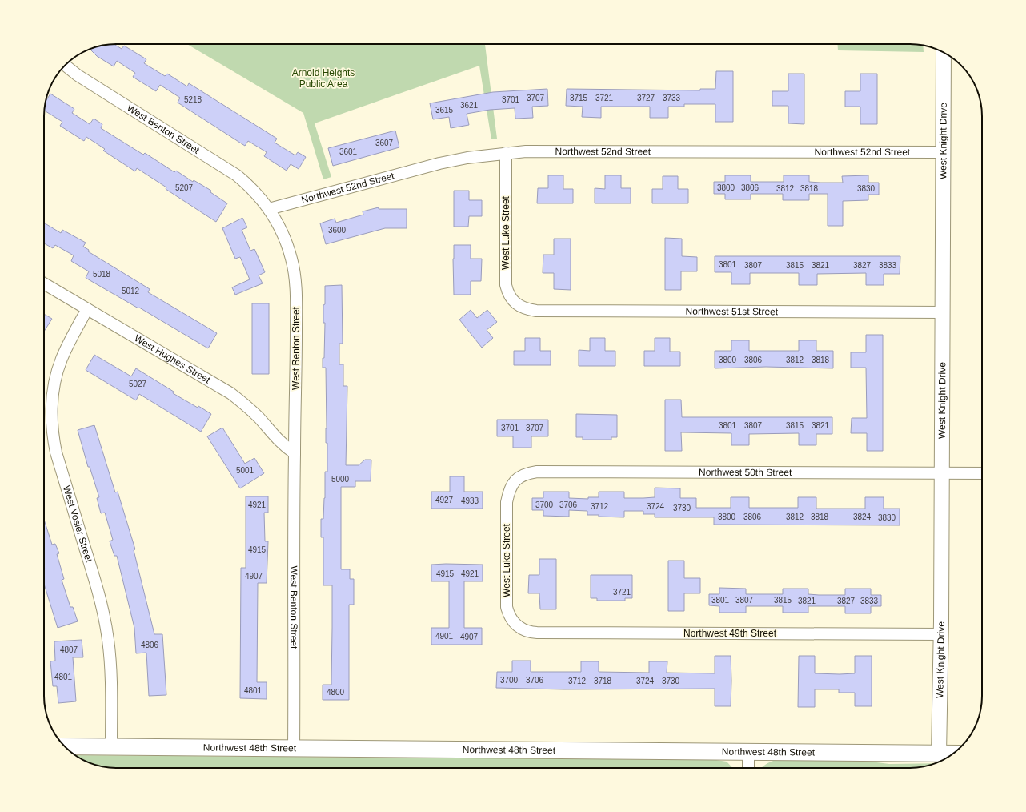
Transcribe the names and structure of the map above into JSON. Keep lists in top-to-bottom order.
{
  "streets": {
    "main road": ["Northwest 48th Street"],
    "street": [
      "West Benton Street",
      "West Knight Drive",
      "Northwest 52nd Street",
      "West Luke Street",
      "Northwest 51st Street",
      "West Hughes Street",
      "Northwest 50th Street",
      "West Vosler Street",
      "Northwest 49th Street"
    ]
  },
  "crossings": [
    ["West Benton Street", "Northwest 52nd Street"],
    ["West Benton Street", "West Hughes Street"],
    ["West Benton Street", "Northwest 48th Street"],
    ["West Knight Drive", "Northwest 52nd Street"],
    ["West Knight Drive", "Northwest 51st Street"],
    ["West Knight Drive", "Northwest 50th Street"],
    ["West Knight Drive", "Northwest 49th Street"],
    ["West Knight Drive", "Northwest 48th Street"],
    ["Northwest 52nd Street", "West Luke Street"],
    ["West Luke Street", "Northwest 51st Street"],
    ["West Luke Street", "Northwest 50th Street"],
    ["West Luke Street", "Northwest 49th Street"],
    ["West Hughes Street", "West Vosler Street"],
    ["West Vosler Street", "Northwest 48th Street"]
  ],
  "parks": ["Arnold Heights Public Area"],
  "house_numbers": [
    "3707",
    "3715",
    "3721",
    "3727",
    "3733",
    "5218",
    "3701",
    "3621",
    "3615",
    "3607",
    "3601",
    "5207",
    "3800",
    "3806",
    "3812",
    "3818",
    "3830",
    "3600",
    "3801",
    "3807",
    "3815",
    "3821",
    "3827",
    "3833",
    "5018",
    "5012",
    "3800",
    "3806",
    "3812",
    "3818",
    "5027",
    "3801",
    "3807",
    "3815",
    "3821",
    "3701",
    "3707",
    "5001",
    "5000",
    "4927",
    "4933",
    "4921",
    "3700",
    "3706",
    "3712",
    "3724",
    "3730",
    "3800",
    "3806",
    "3812",
    "3818",
    "3824",
    "3830",
    "4915",
    "4915",
    "4921",
    "4907",
    "3721",
    "3801",
    "3807",
    "3815",
    "3821",
    "3827",
    "3833",
    "4901",
    "4907",
    "4806",
    "4807",
    "4801",
    "3700",
    "3706",
    "3712",
    "3718",
    "3724",
    "3730",
    "4801",
    "4800"
  ]
}
